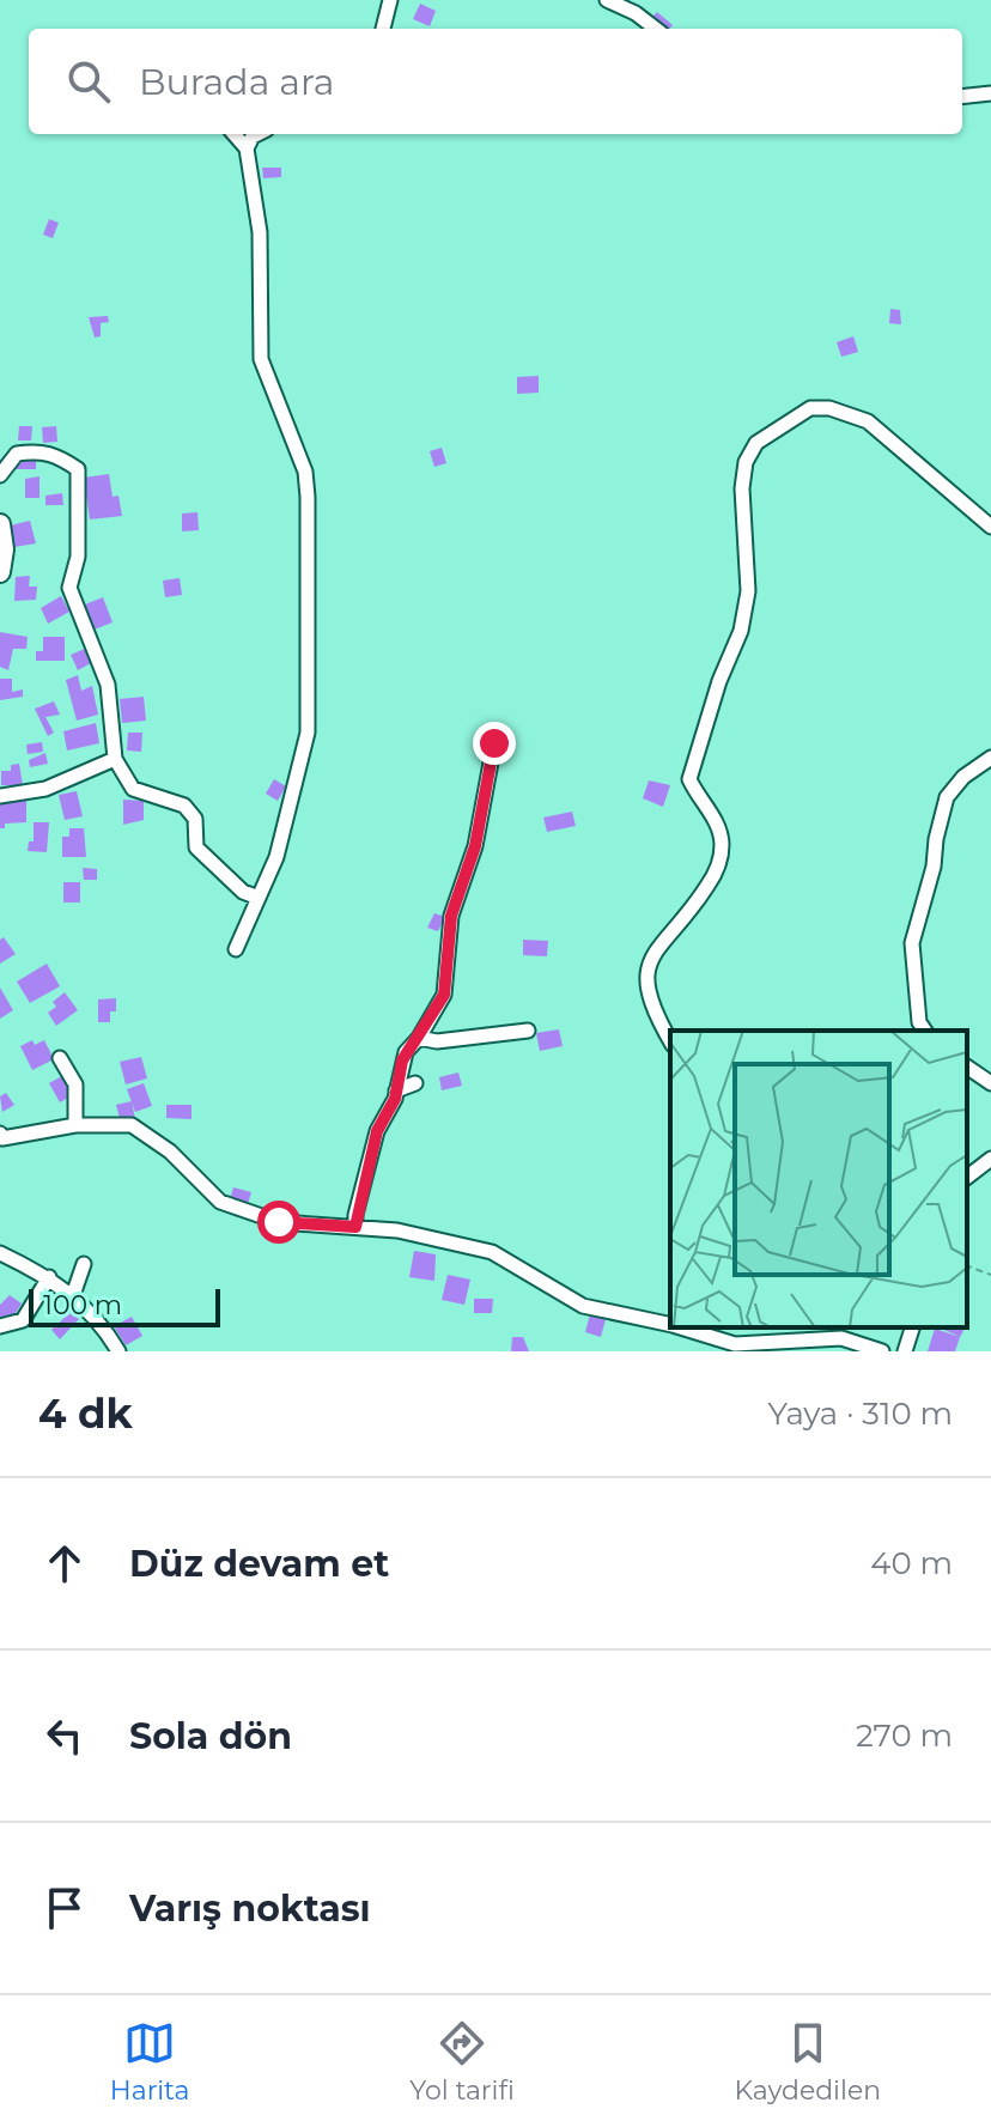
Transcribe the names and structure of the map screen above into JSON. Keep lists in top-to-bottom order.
{
  "scale_bar": "100 m",
  "page": {
    "search": "Burada ara",
    "scale": "100 m",
    "heading": ["4 dk", "Yaya · 310 m"],
    "list": [
      ["Düz devam et", "40 m"],
      ["Sola dön", "270 m"],
      "Varış noktası"
    ],
    "nav": ["Harita", "Yol tarifi", "Kaydedilen"]
  }
}
